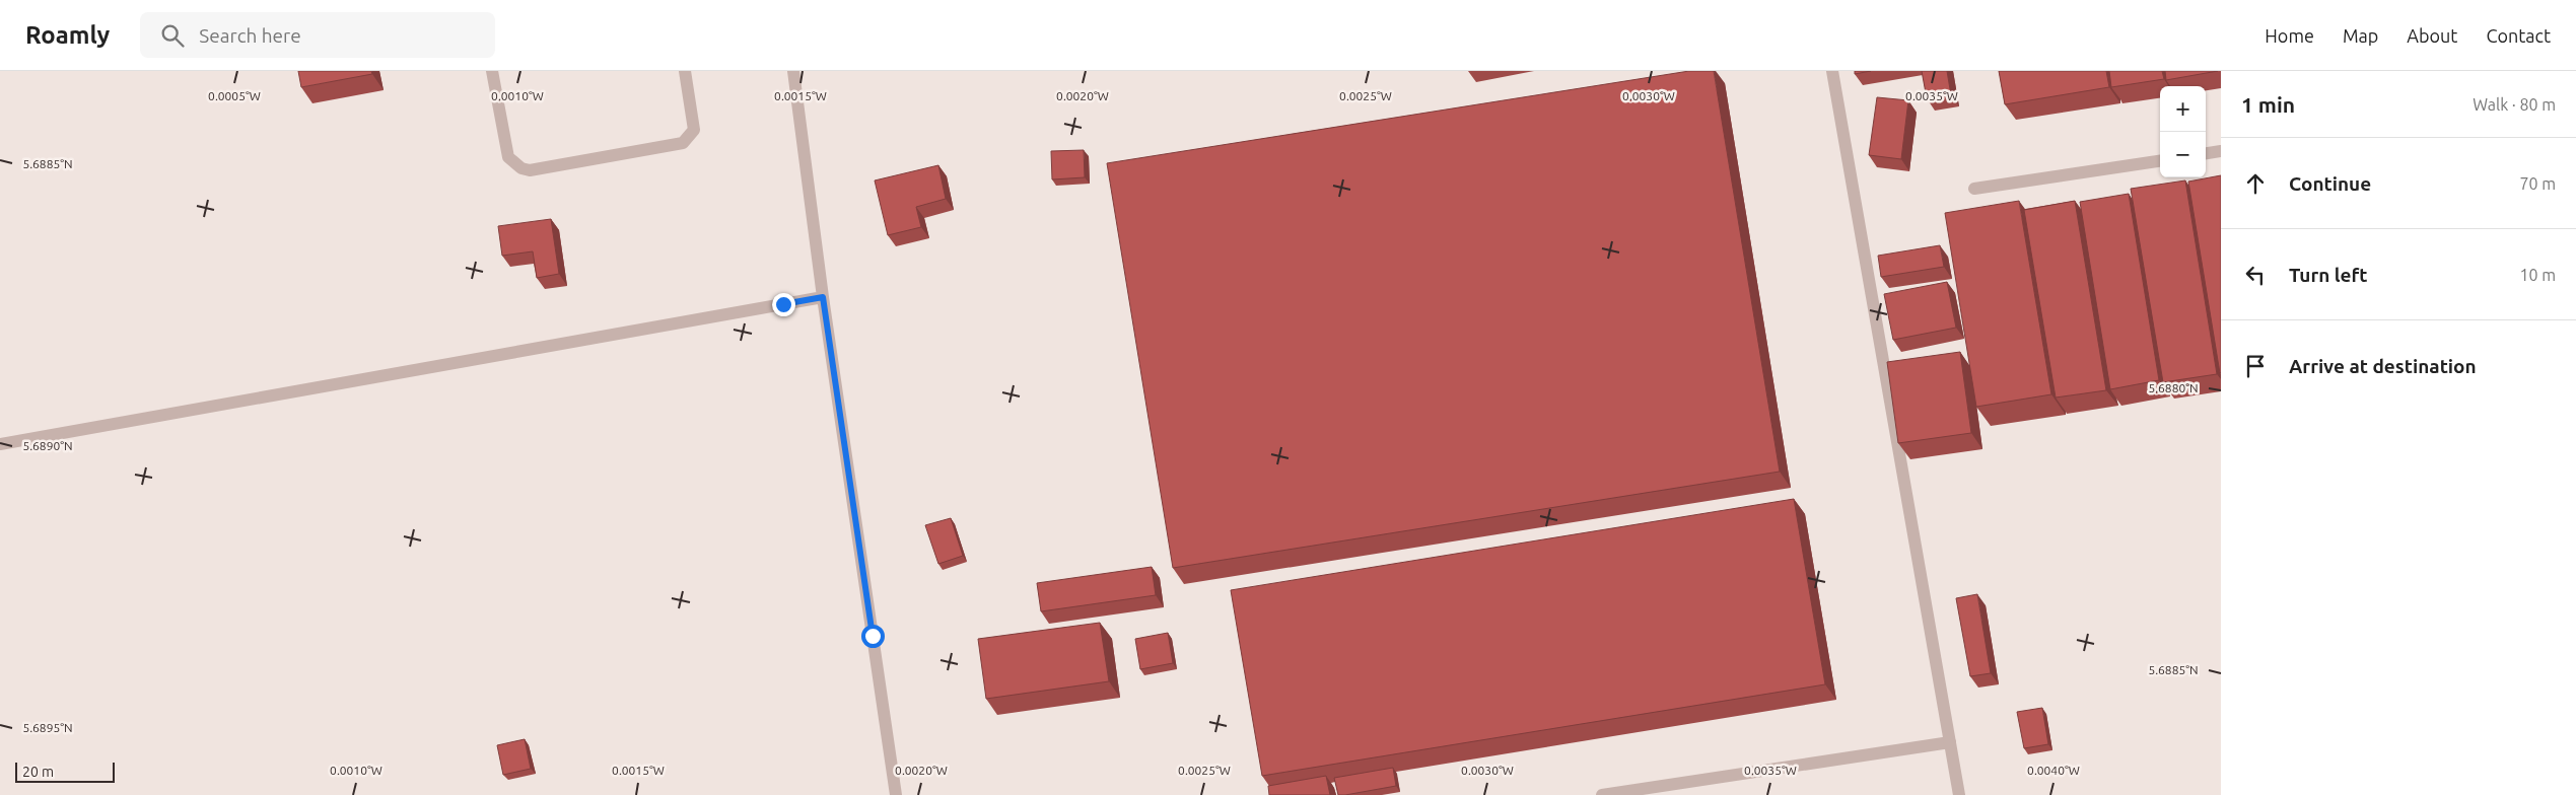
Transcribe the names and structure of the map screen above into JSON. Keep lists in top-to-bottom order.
{
  "scale_bar": "20 m",
  "page": {
    "header": "Roamly",
    "search": "Search here",
    "nav": [
      "Home",
      "Map",
      "About",
      "Contact"
    ],
    "heading": ["1 min", "Walk · 80 m"],
    "map_buttons": ["+", "−"],
    "list": [
      ["Continue", "70 m"],
      ["Turn left", "10 m"],
      "Arrive at destination"
    ],
    "scale": "20 m"
  },
  "coordinates": [
    "0.0005°W",
    "0.0010°W",
    "0.0015°W",
    "0.0020°W",
    "0.0025°W",
    "0.0030°W",
    "0.0035°W",
    "5.6885°N",
    "5.6880°N",
    "5.6890°N",
    "5.6895°N",
    "0.0040°W"
  ]
}
